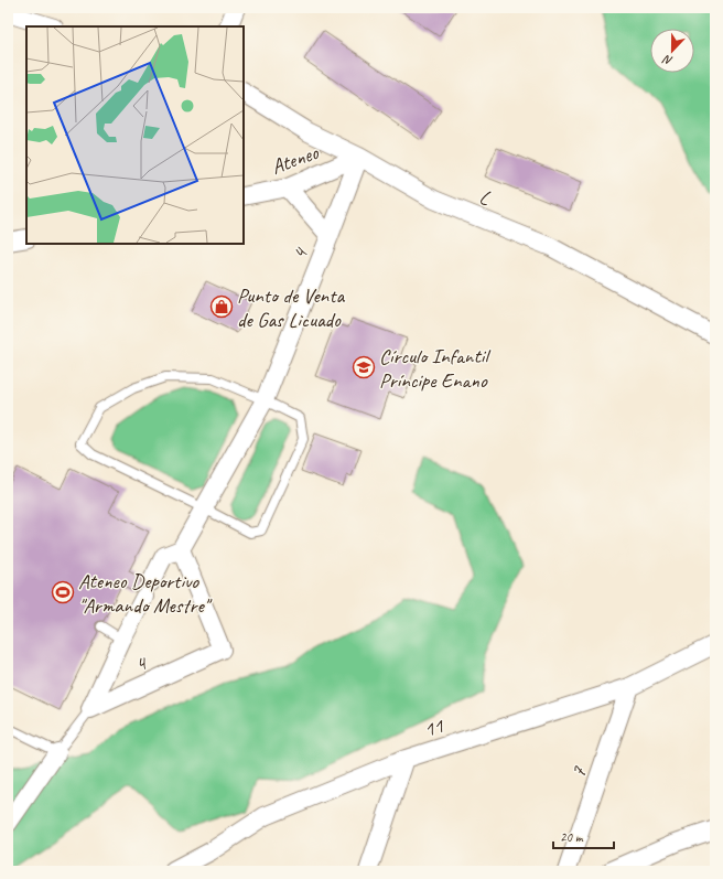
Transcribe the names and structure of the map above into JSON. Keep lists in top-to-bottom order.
{
  "streets": {
    "street": [
      "Ateneo",
      "L",
      "4",
      "11",
      "7"
    ]
  },
  "crossings": [
    ["Ateneo", "L"],
    ["Ateneo", "4"],
    ["L", "4"],
    ["11", "7"]
  ],
  "places": {
    "shop": ["Punto de Venta de Gas Licuado"],
    "school or university": ["Círculo Infantil Príncipe Enano"],
    "sports": ["Ateneo Deportivo \"Armando Mestre\""]
  },
  "scale_bar": "20 m",
  "north": "bottom"
}
